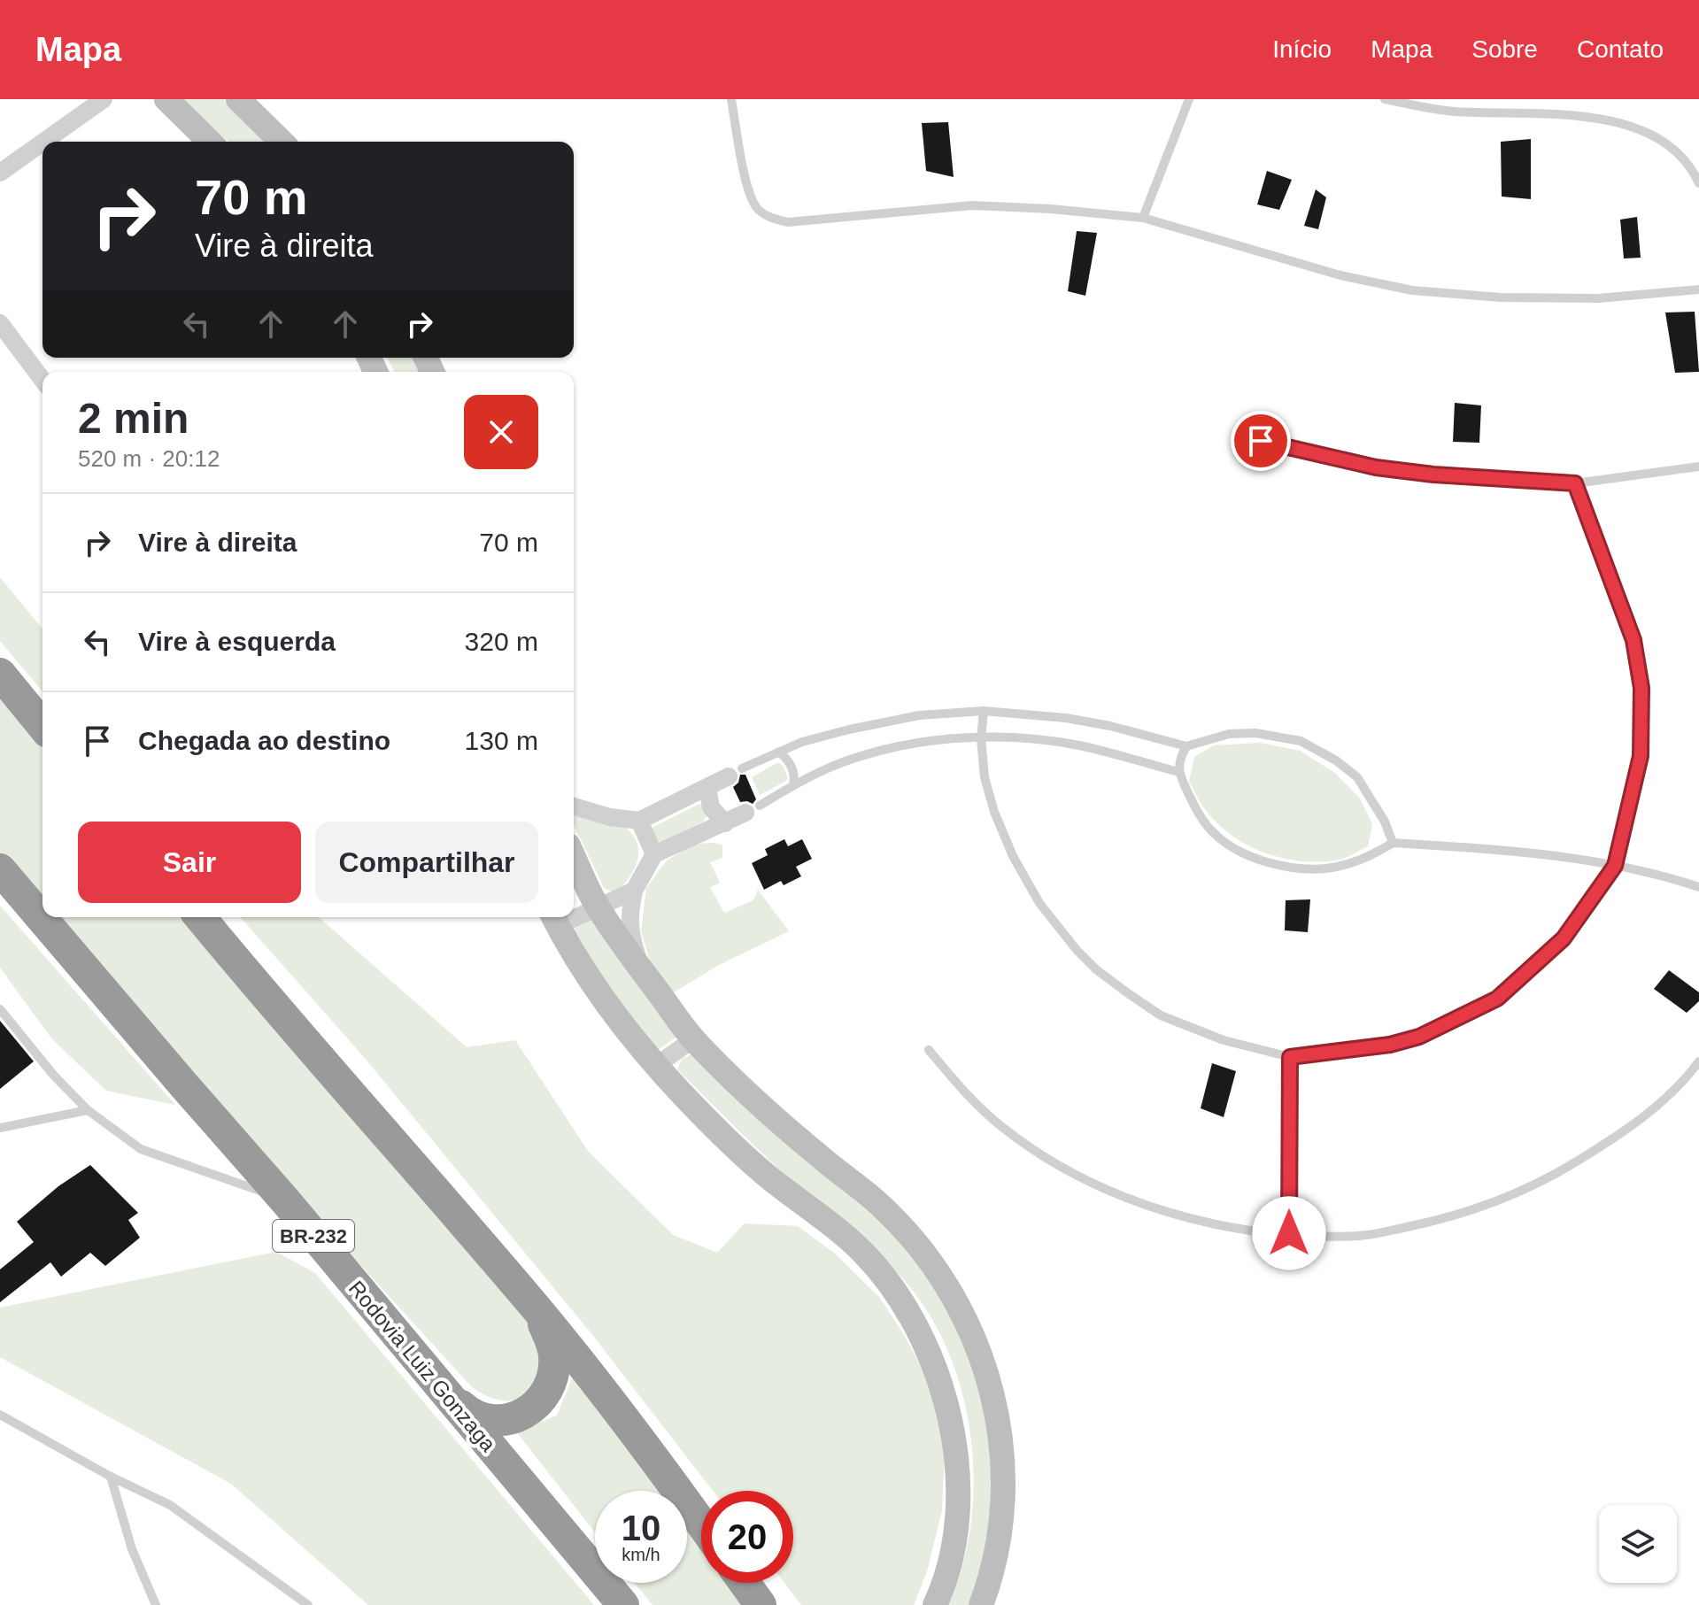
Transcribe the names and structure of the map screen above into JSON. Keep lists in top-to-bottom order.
{
  "streets": {
    "highway": ["BR-232", "Rodovia Luiz Gonzaga"]
  },
  "page": {
    "header": "Mapa",
    "nav": [
      "Início",
      "Mapa",
      "Sobre",
      "Contato"
    ],
    "turn": ["70 m", "Vire à direita"],
    "heading": ["2 min", "520 m · 20:12"],
    "list": [
      {
        "name": "Vire à direita",
        "value": "70 m"
      },
      {
        "name": "Vire à esquerda",
        "value": "320 m"
      },
      {
        "name": "Chegada ao destino",
        "value": "130 m"
      }
    ],
    "buttons": ["Sair", "Compartilhar"],
    "speed": "10 km/h",
    "limit": "20"
  }
}
